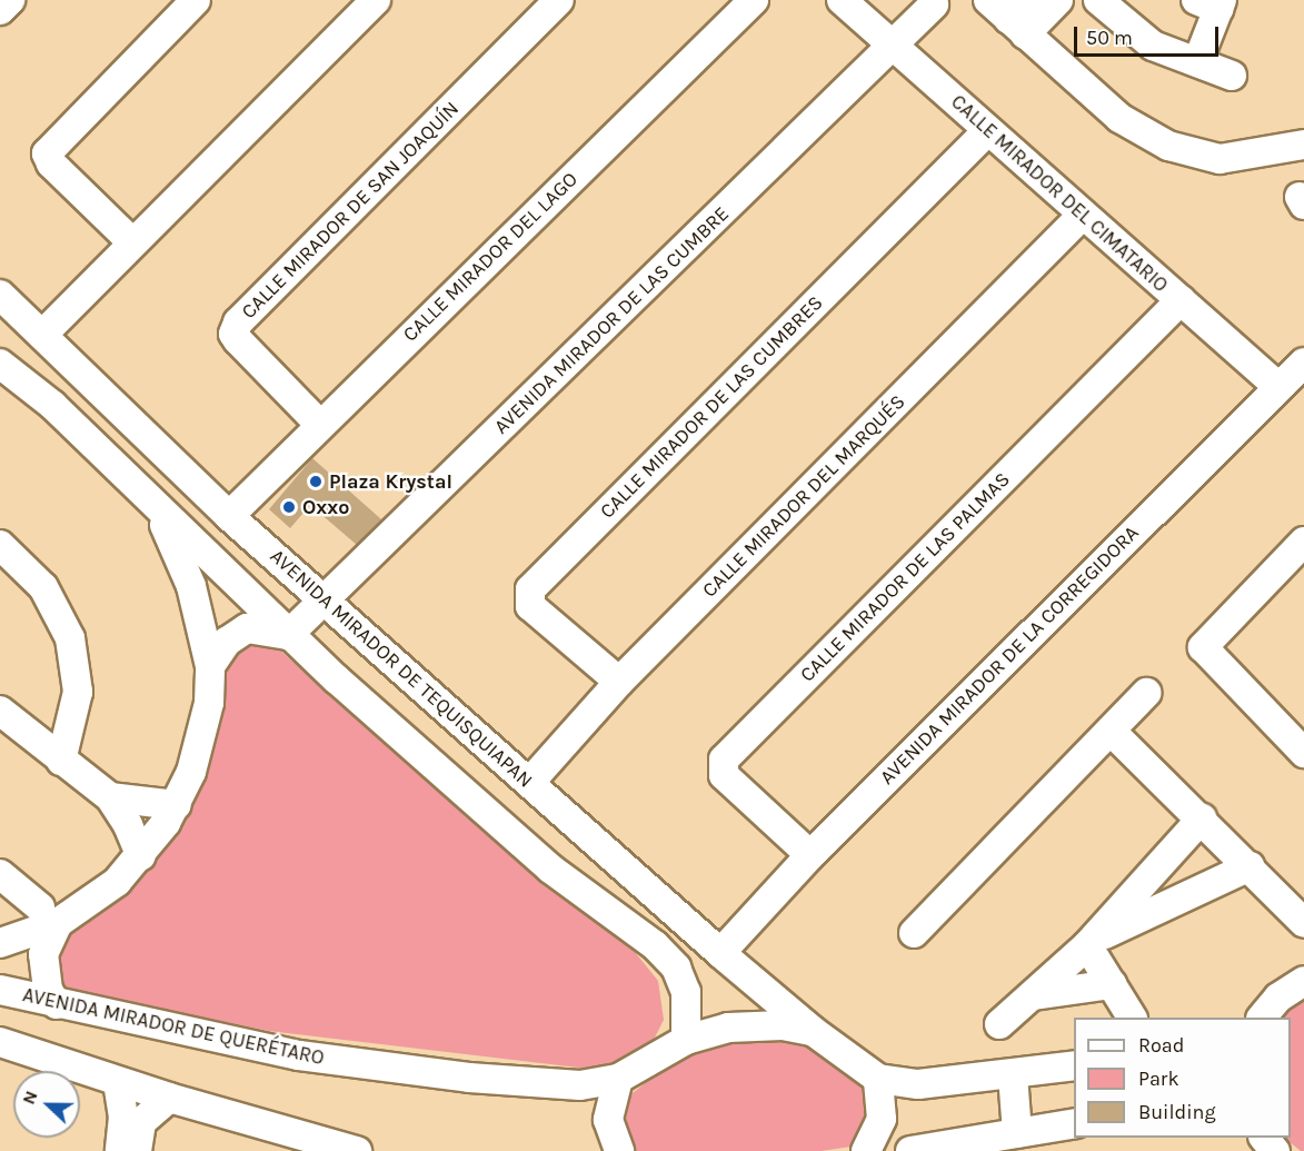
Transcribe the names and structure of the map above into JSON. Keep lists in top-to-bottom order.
{
  "streets": {
    "street": [
      "CALLE MIRADOR DEL CIMATARIO",
      "CALLE MIRADOR DE SAN JOAQUÍN",
      "CALLE MIRADOR DEL LAGO",
      "AVENIDA MIRADOR DE LAS CUMBRE",
      "CALLE MIRADOR DE LAS CUMBRES",
      "CALLE MIRADOR DEL MARQUÉS",
      "CALLE MIRADOR DE LAS PALMAS",
      "AVENIDA MIRADOR DE LA CORREGIDORA",
      "AVENIDA MIRADOR DE TEQUISQUIAPAN",
      "AVENIDA MIRADOR DE QUERÉTARO"
    ]
  },
  "crossings": [
    ["CALLE MIRADOR DEL CIMATARIO", "AVENIDA MIRADOR DE LAS CUMBRE"],
    ["CALLE MIRADOR DEL CIMATARIO", "CALLE MIRADOR DE LAS CUMBRES"],
    ["CALLE MIRADOR DEL CIMATARIO", "CALLE MIRADOR DEL MARQUÉS"],
    ["CALLE MIRADOR DEL CIMATARIO", "CALLE MIRADOR DE LAS PALMAS"],
    ["CALLE MIRADOR DEL CIMATARIO", "AVENIDA MIRADOR DE LA CORREGIDORA"],
    ["CALLE MIRADOR DE SAN JOAQUÍN", "CALLE MIRADOR DEL LAGO"],
    ["CALLE MIRADOR DEL LAGO", "AVENIDA MIRADOR DE TEQUISQUIAPAN"],
    ["AVENIDA MIRADOR DE LAS CUMBRE", "AVENIDA MIRADOR DE TEQUISQUIAPAN"],
    ["CALLE MIRADOR DE LAS CUMBRES", "CALLE MIRADOR DEL MARQUÉS"],
    ["CALLE MIRADOR DEL MARQUÉS", "AVENIDA MIRADOR DE TEQUISQUIAPAN"],
    ["CALLE MIRADOR DE LAS PALMAS", "AVENIDA MIRADOR DE LA CORREGIDORA"],
    ["AVENIDA MIRADOR DE LA CORREGIDORA", "AVENIDA MIRADOR DE TEQUISQUIAPAN"],
    ["AVENIDA MIRADOR DE TEQUISQUIAPAN", "AVENIDA MIRADOR DE QUERÉTARO"]
  ],
  "places": ["Plaza Krystal", "Oxxo"],
  "legend": ["Road", "Park", "Building"],
  "scale_bar": "50 m",
  "north": "left"
}
